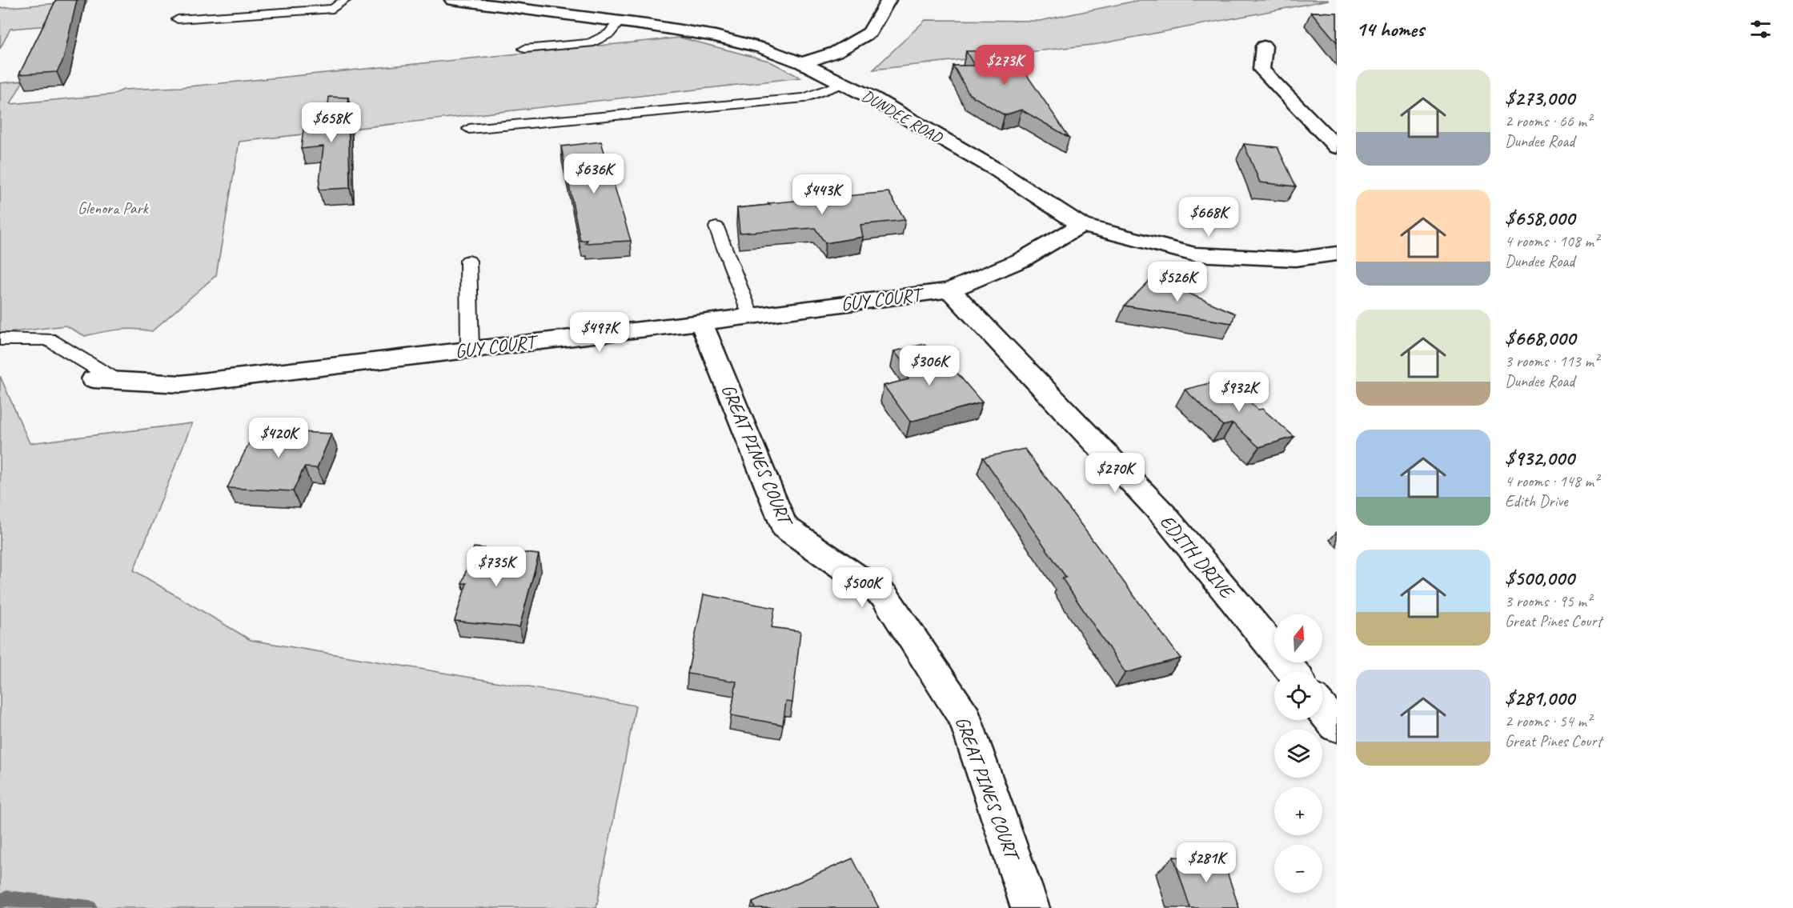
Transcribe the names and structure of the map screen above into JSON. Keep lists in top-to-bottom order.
{
  "streets": {
    "street": [
      "DUNDEE ROAD",
      "GUY COURT",
      "GREAT PINES COURT",
      "EDITH DRIVE"
    ]
  },
  "crossings": [
    ["DUNDEE ROAD", "GUY COURT"],
    ["GUY COURT", "GREAT PINES COURT"],
    ["GUY COURT", "EDITH DRIVE"]
  ],
  "parks": ["Glenora Park"],
  "north": "top",
  "page": {
    "heading": "14 homes",
    "price": [
      "$273K",
      "$658K",
      "$636K",
      "$443K",
      "$668K",
      "$526K",
      "$497K",
      "$306K",
      "$932K",
      "$420K",
      "$270K",
      "$735K",
      "$500K",
      "$281K"
    ],
    "list": [
      {
        "name": "$273,000",
        "note": "2 rooms · 66 m² · Dundee Road"
      },
      {
        "name": "$658,000",
        "note": "4 rooms · 108 m² · Dundee Road"
      },
      {
        "name": "$668,000",
        "note": "3 rooms · 113 m² · Dundee Road"
      },
      {
        "name": "$932,000",
        "note": "4 rooms · 148 m² · Edith Drive"
      },
      {
        "name": "$500,000",
        "note": "3 rooms · 95 m² · Great Pines Court"
      },
      {
        "name": "$281,000",
        "note": "2 rooms · 54 m² · Great Pines Court"
      }
    ],
    "map_buttons": ["+", "−"]
  }
}
